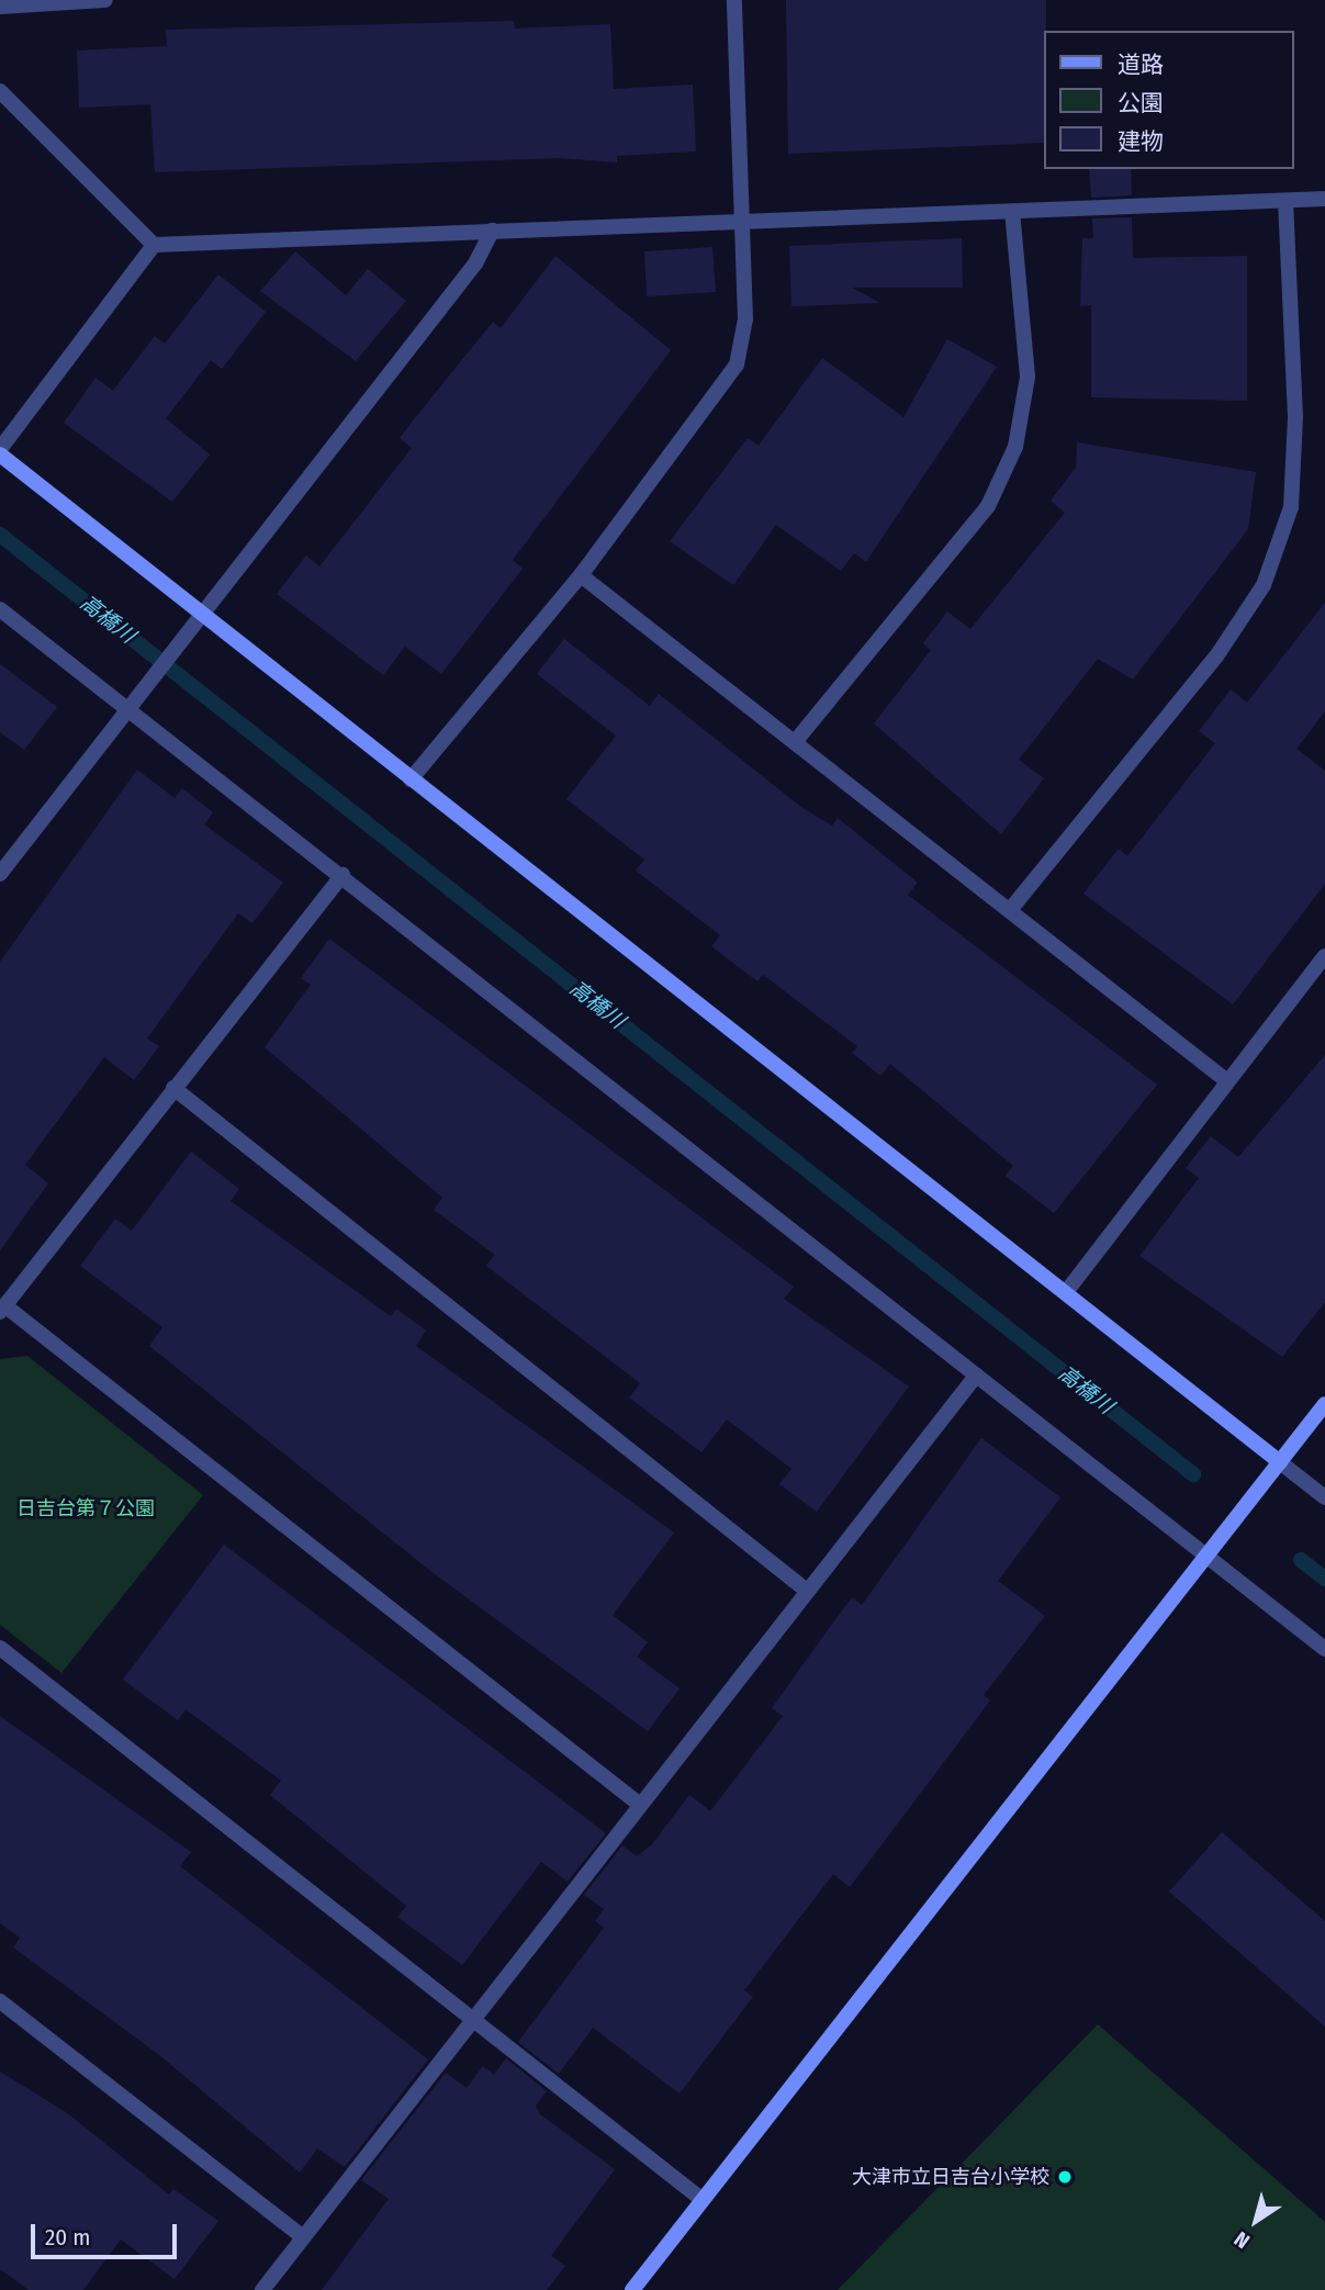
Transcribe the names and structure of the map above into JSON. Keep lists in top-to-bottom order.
{
  "water": ["高橋川"],
  "parks": ["日吉台第７公園"],
  "places": ["大津市立日吉台小学校"],
  "legend": ["道路", "公園", "建物"],
  "scale_bar": "20 m",
  "north": "bottom left"
}
